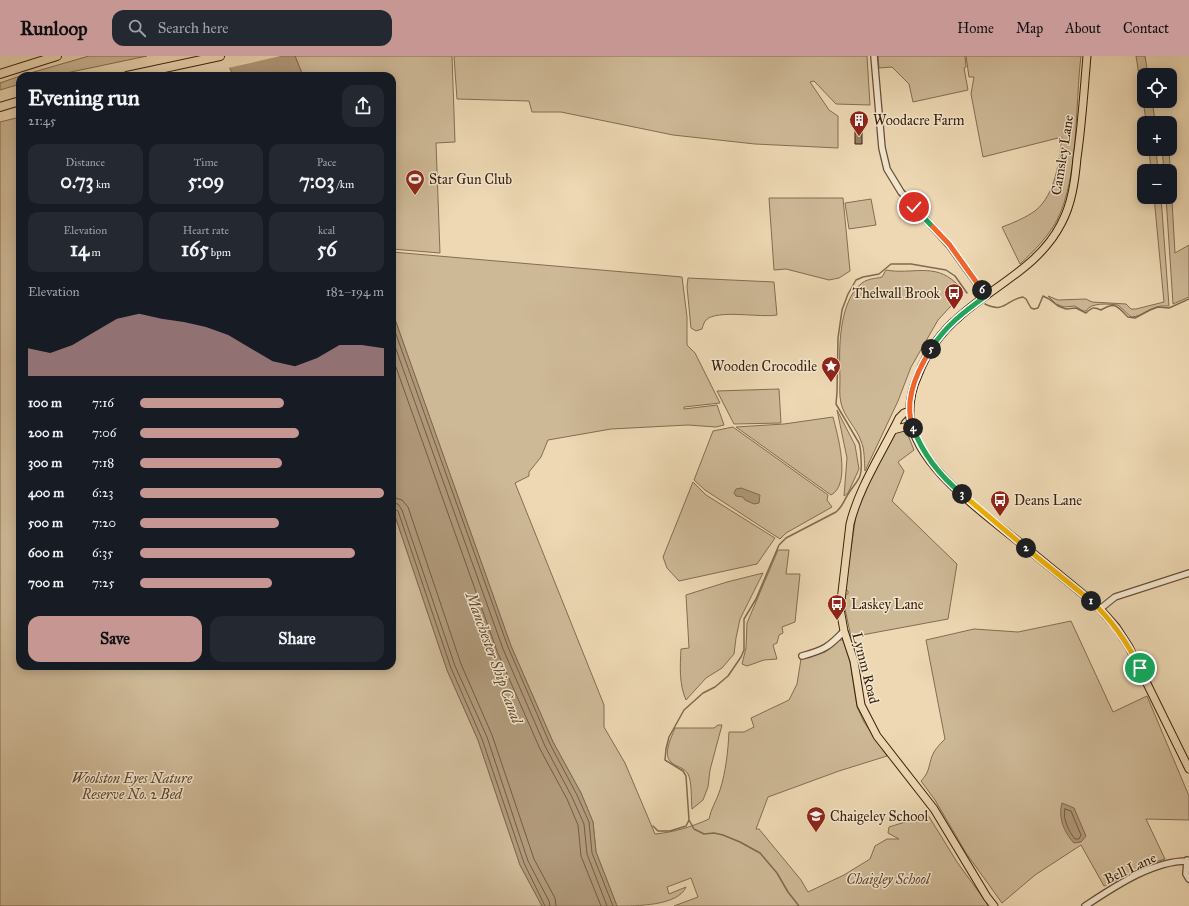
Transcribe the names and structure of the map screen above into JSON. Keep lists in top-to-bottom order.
{
  "streets": {
    "main road": ["Camsley Lane", "Lymm Road"],
    "street": ["Bell Lane"]
  },
  "crossings": [
    ["Camsley Lane", "Lymm Road"]
  ],
  "water": ["Manchester Ship Canal"],
  "parks": ["Woolston Eyes Nature Reserve No. 2 Bed", "Chaigley School"],
  "places": {
    "building": ["Woodacre Farm"],
    "sports": ["Star Gun Club"],
    "bus stop": ["Thelwall Brook", "Deans Lane", "Laskey Lane"],
    "place": ["Wooden Crocodile"],
    "school or university": ["Chaigeley School"]
  },
  "page": {
    "header": "Runloop",
    "search": "Search here",
    "nav": [
      "Home",
      "Map",
      "About",
      "Contact"
    ],
    "map_buttons": ["+", "−"],
    "heading": ["Evening run", "21:45"],
    "stats": [
      ["Distance", "0.73 km"],
      ["Time", "5:09"],
      ["Pace", "7:03 /km"],
      ["Elevation", "14 m"],
      ["Heart rate", "165 bpm"],
      ["kcal", "56"]
    ],
    "chart": ["Elevation", "182–194 m"],
    "pins": [
      "6",
      "5",
      "4",
      "3",
      "2",
      "1"
    ],
    "list": [
      {
        "name": "100 m",
        "note": "7:16"
      },
      {
        "name": "200 m",
        "note": "7:06"
      },
      {
        "name": "300 m",
        "note": "7:18"
      },
      {
        "name": "400 m",
        "note": "6:23"
      },
      {
        "name": "500 m",
        "note": "7:20"
      },
      {
        "name": "600 m",
        "note": "6:35"
      },
      {
        "name": "700 m",
        "note": "7:25"
      }
    ],
    "buttons": ["Save", "Share"]
  }
}
